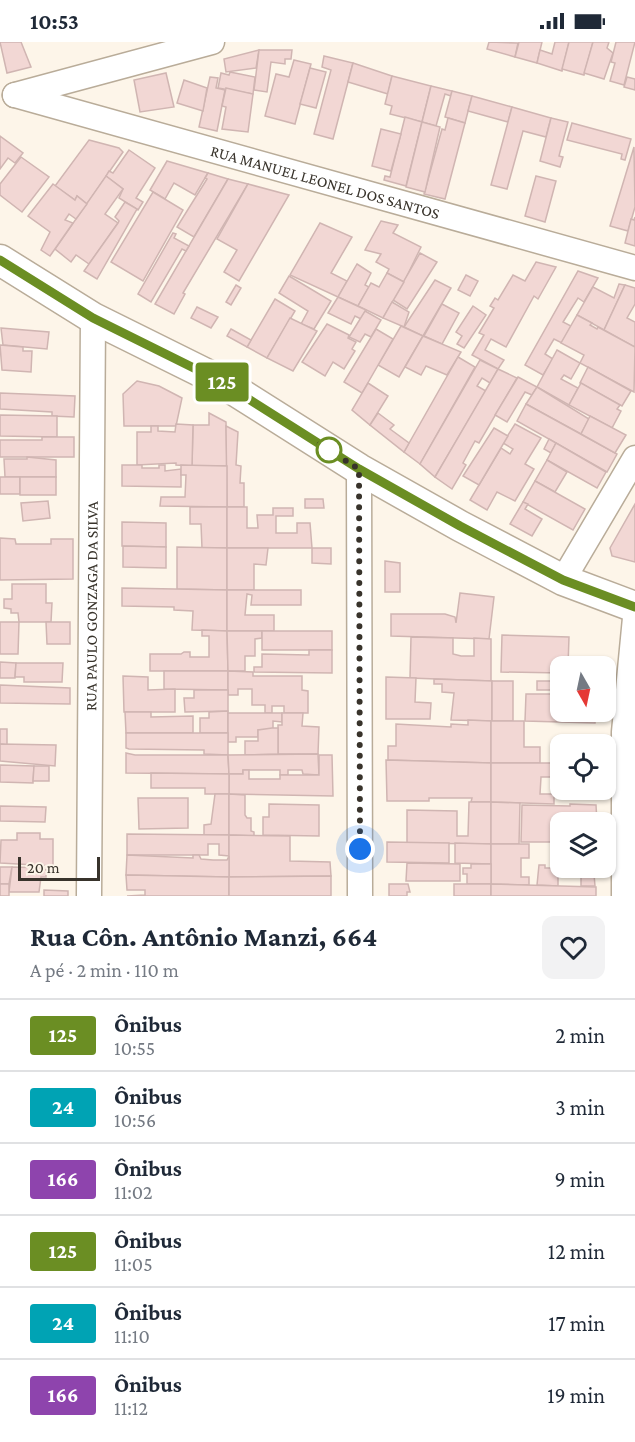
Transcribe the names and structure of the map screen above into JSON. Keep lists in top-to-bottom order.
{
  "streets": {
    "street": ["RUA MANUEL LEONEL DOS SANTOS", "RUA PAULO GONZAGA DA SILVA"]
  },
  "lines": ["bus line 125"],
  "scale_bar": "20 m",
  "north": "bottom",
  "page": {
    "status": "10:53",
    "on_map": "125",
    "scale": "20 m",
    "heading": ["Rua Côn. Antônio Manzi, 664", "A pé · 2 min · 110 m"],
    "list": [
      {
        "mark": "125",
        "name": "Ônibus",
        "note": "10:55",
        "value": "2 min"
      },
      {
        "mark": "24",
        "name": "Ônibus",
        "note": "10:56",
        "value": "3 min"
      },
      {
        "mark": "166",
        "name": "Ônibus",
        "note": "11:02",
        "value": "9 min"
      },
      {
        "mark": "125",
        "name": "Ônibus",
        "note": "11:05",
        "value": "12 min"
      },
      {
        "mark": "24",
        "name": "Ônibus",
        "note": "11:10",
        "value": "17 min"
      },
      {
        "mark": "166",
        "name": "Ônibus",
        "note": "11:12",
        "value": "19 min"
      }
    ]
  }
}
